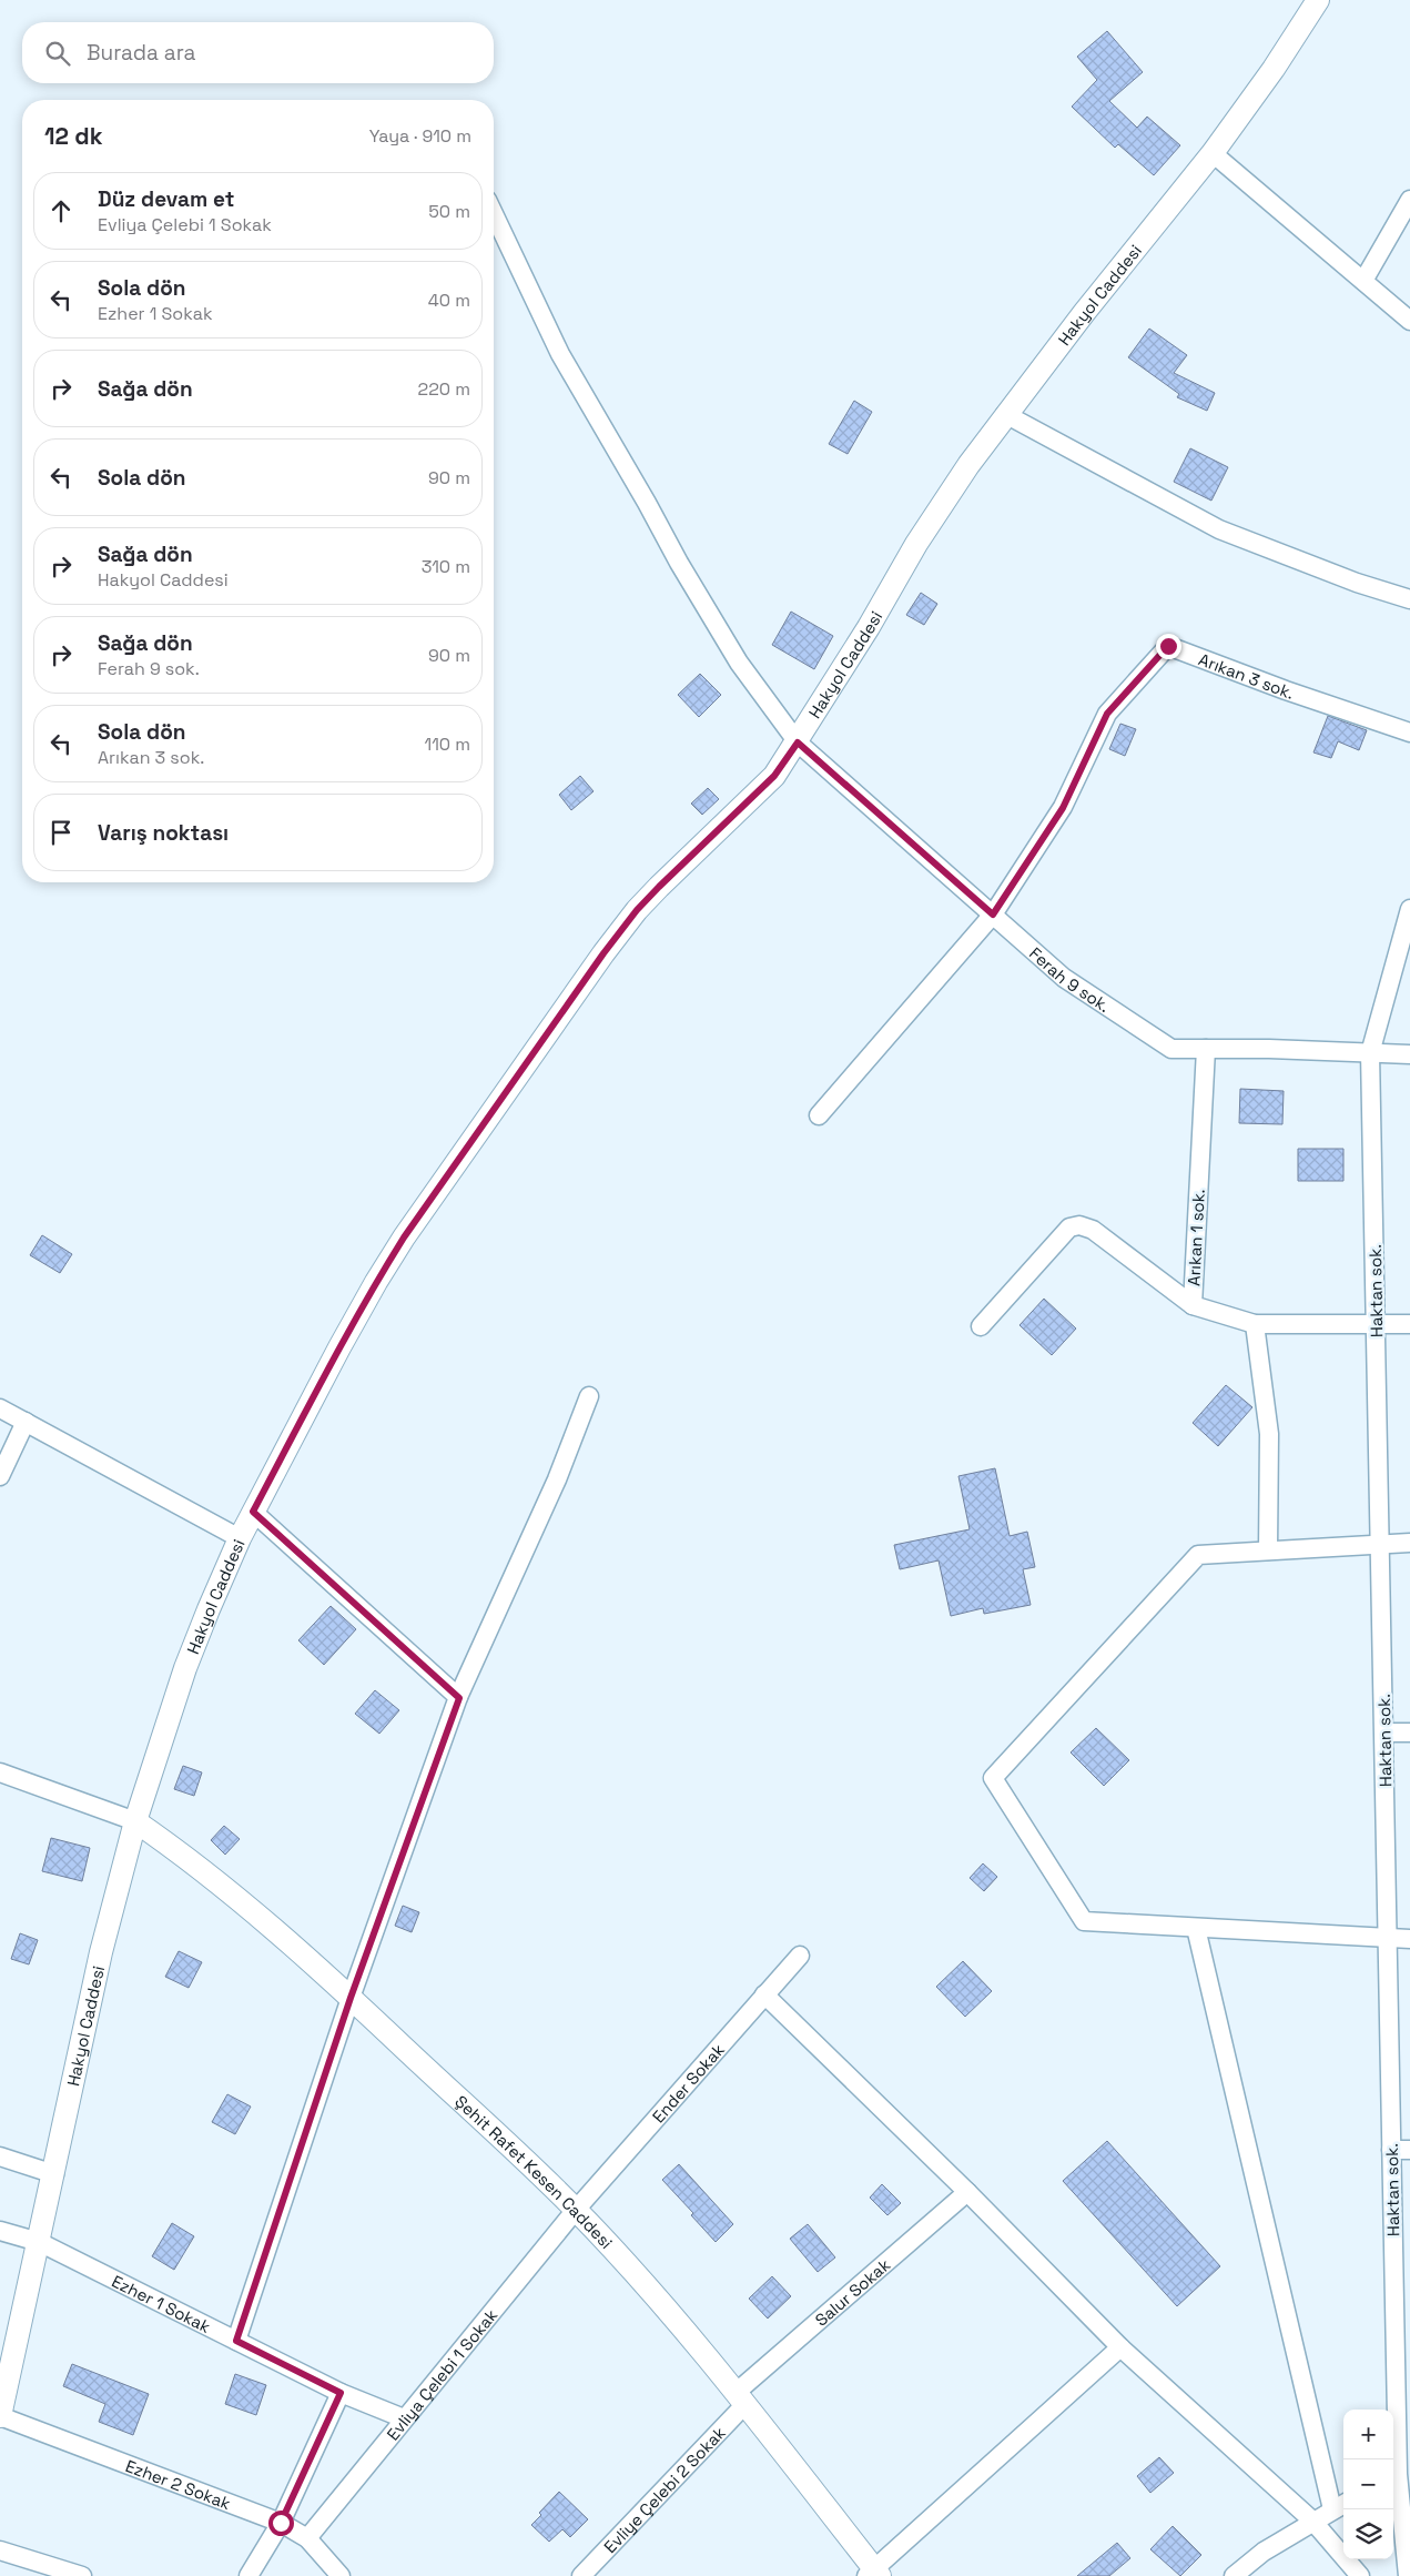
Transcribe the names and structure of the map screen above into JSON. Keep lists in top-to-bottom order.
{
  "streets": {
    "street": [
      "Hakyol Caddesi",
      "Arıkan 3 sok.",
      "Ferah 9 sok.",
      "Arıkan 1 sok.",
      "Haktan sok.",
      "Ender Sokak",
      "Şehit Rafet Kesen Caddesi",
      "Salur Sokak",
      "Ezher 1 Sokak",
      "Evliya Çelebi 1 Sokak",
      "Ezher 2 Sokak",
      "Evliye Çelebi 2 Sokak"
    ]
  },
  "crossings": [
    ["Hakyol Caddesi", "Ferah 9 sok."],
    ["Hakyol Caddesi", "Şehit Rafet Kesen Caddesi"],
    ["Hakyol Caddesi", "Ezher 1 Sokak"],
    ["Hakyol Caddesi", "Ezher 2 Sokak"],
    ["Arıkan 3 sok.", "Ferah 9 sok."],
    ["Ferah 9 sok.", "Arıkan 1 sok."],
    ["Ferah 9 sok.", "Haktan sok."],
    ["Arıkan 1 sok.", "Haktan sok."],
    ["Ender Sokak", "Şehit Rafet Kesen Caddesi"],
    ["Ender Sokak", "Evliya Çelebi 1 Sokak"],
    ["Şehit Rafet Kesen Caddesi", "Salur Sokak"],
    ["Şehit Rafet Kesen Caddesi", "Evliya Çelebi 1 Sokak"],
    ["Şehit Rafet Kesen Caddesi", "Evliye Çelebi 2 Sokak"],
    ["Salur Sokak", "Evliye Çelebi 2 Sokak"],
    ["Ezher 1 Sokak", "Evliya Çelebi 1 Sokak"],
    ["Evliya Çelebi 1 Sokak", "Ezher 2 Sokak"]
  ],
  "page": {
    "search": "Burada ara",
    "heading": ["12 dk", "Yaya · 910 m"],
    "list": [
      ["Düz devam et", "Evliya Çelebi 1 Sokak", "50 m"],
      ["Sola dön", "Ezher 1 Sokak", "40 m"],
      ["Sağa dön", "220 m"],
      ["Sola dön", "90 m"],
      ["Sağa dön", "Hakyol Caddesi", "310 m"],
      ["Sağa dön", "Ferah 9 sok.", "90 m"],
      ["Sola dön", "Arıkan 3 sok.", "110 m"],
      "Varış noktası"
    ],
    "map_buttons": ["+", "−"]
  }
}
